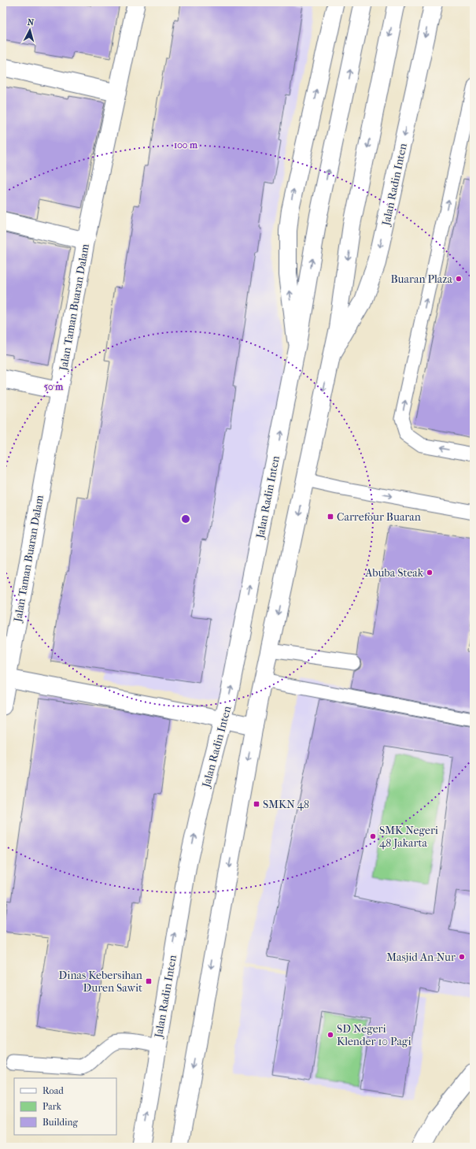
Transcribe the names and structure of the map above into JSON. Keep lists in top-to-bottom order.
{
  "streets": {
    "main road": ["Jalan Radin Inten", "Jalan Taman Buaran Dalam"]
  },
  "places": {
    "other": [
      "Buaran Plaza",
      "Abuba Steak",
      "SMK Negeri 48 Jakarta",
      "Masjid An-Nur",
      "SD Negeri Klender 10 Pagi"
    ],
    "transit": ["Carrefour Buaran", "SMKN 48", "Dinas Kebersihan Duren Sawit"]
  },
  "legend": ["Road", "Park", "Building"],
  "north": "top",
  "rings": ["100 m", "50 m"]
}
